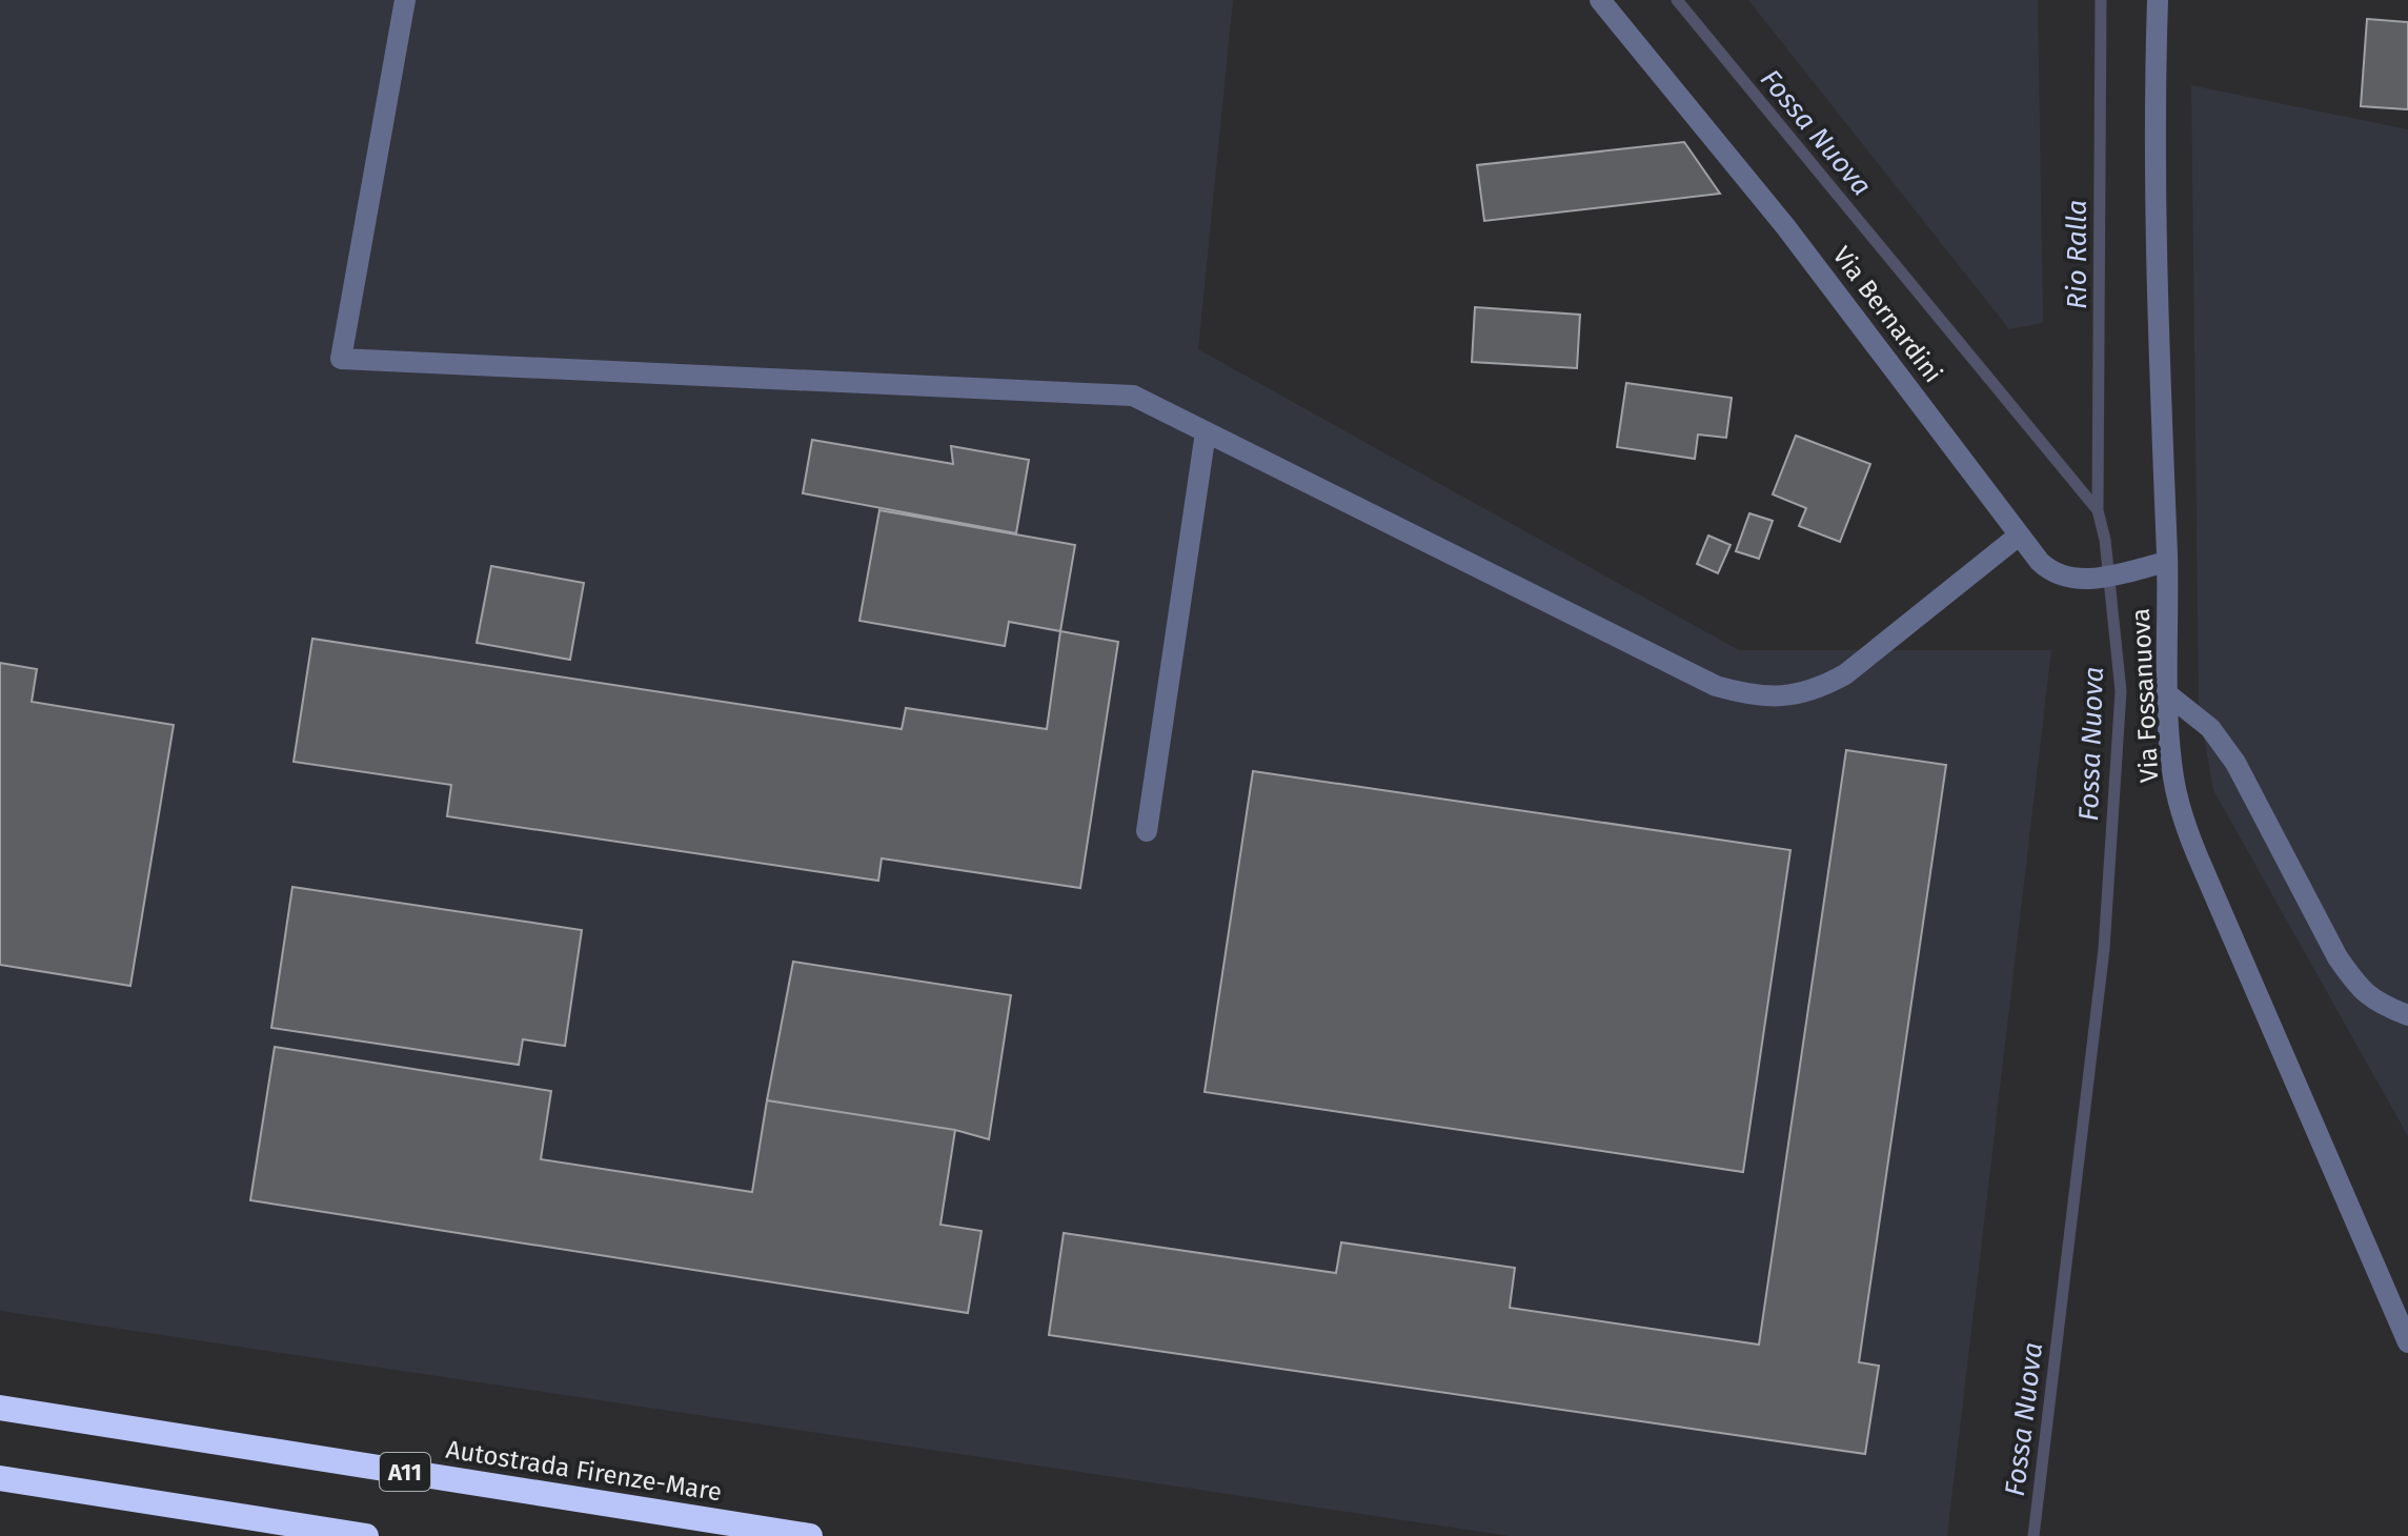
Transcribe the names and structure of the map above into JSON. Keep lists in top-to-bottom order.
{
  "streets": {
    "highway": ["Autostrada Firenze-Mare", "A11"],
    "street": ["Via Bernardini", "Via Fossanuova"]
  },
  "crossings": [
    ["Via Bernardini", "Via Fossanuova"]
  ],
  "water": ["Fossa Nuova", "Rio Ralla"]
}
